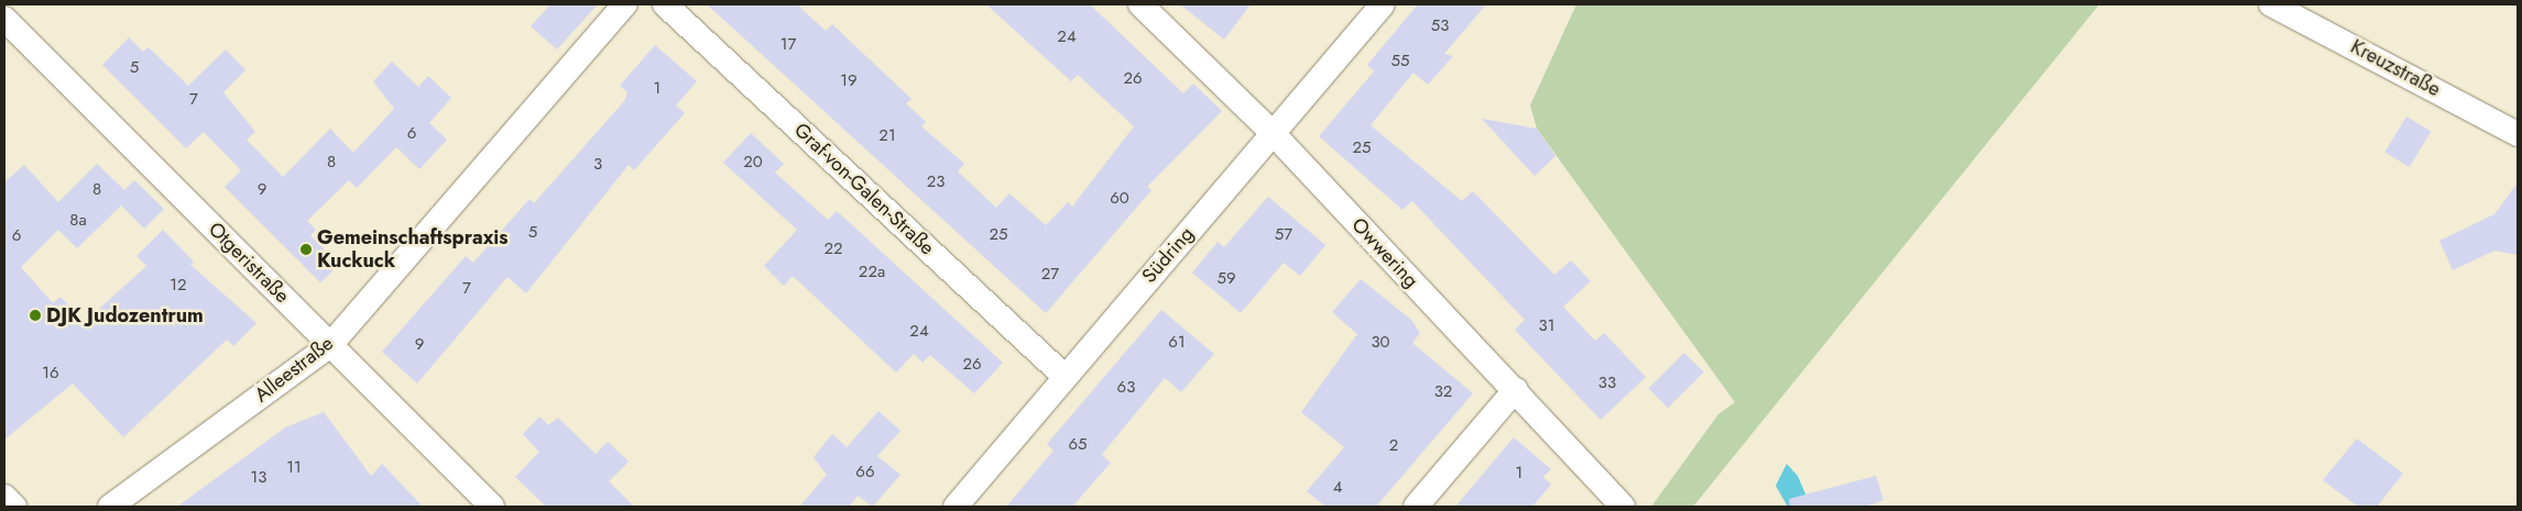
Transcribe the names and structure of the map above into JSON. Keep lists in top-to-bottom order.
{
  "streets": {
    "street": [
      "Kreuzstraße",
      "Graf-von-Galen-Straße",
      "Owwering",
      "Südring",
      "Otgeristraße",
      "Alleestraße"
    ]
  },
  "crossings": [
    ["Graf-von-Galen-Straße", "Südring"],
    ["Owwering", "Südring"],
    ["Otgeristraße", "Alleestraße"]
  ],
  "places": ["Gemeinschaftspraxis Kuckuck", "DJK Judozentrum"],
  "house_numbers": [
    "53",
    "24",
    "17",
    "55",
    "5",
    "26",
    "19",
    "1",
    "7",
    "6",
    "21",
    "25",
    "8",
    "20",
    "3",
    "23",
    "8",
    "9",
    "60",
    "8a",
    "5",
    "25",
    "57",
    "6",
    "22",
    "22a",
    "27",
    "59",
    "12",
    "7",
    "31",
    "24",
    "61",
    "30",
    "9",
    "26",
    "16",
    "33",
    "63",
    "32",
    "65",
    "2",
    "11",
    "66",
    "1",
    "13",
    "4"
  ]
}
